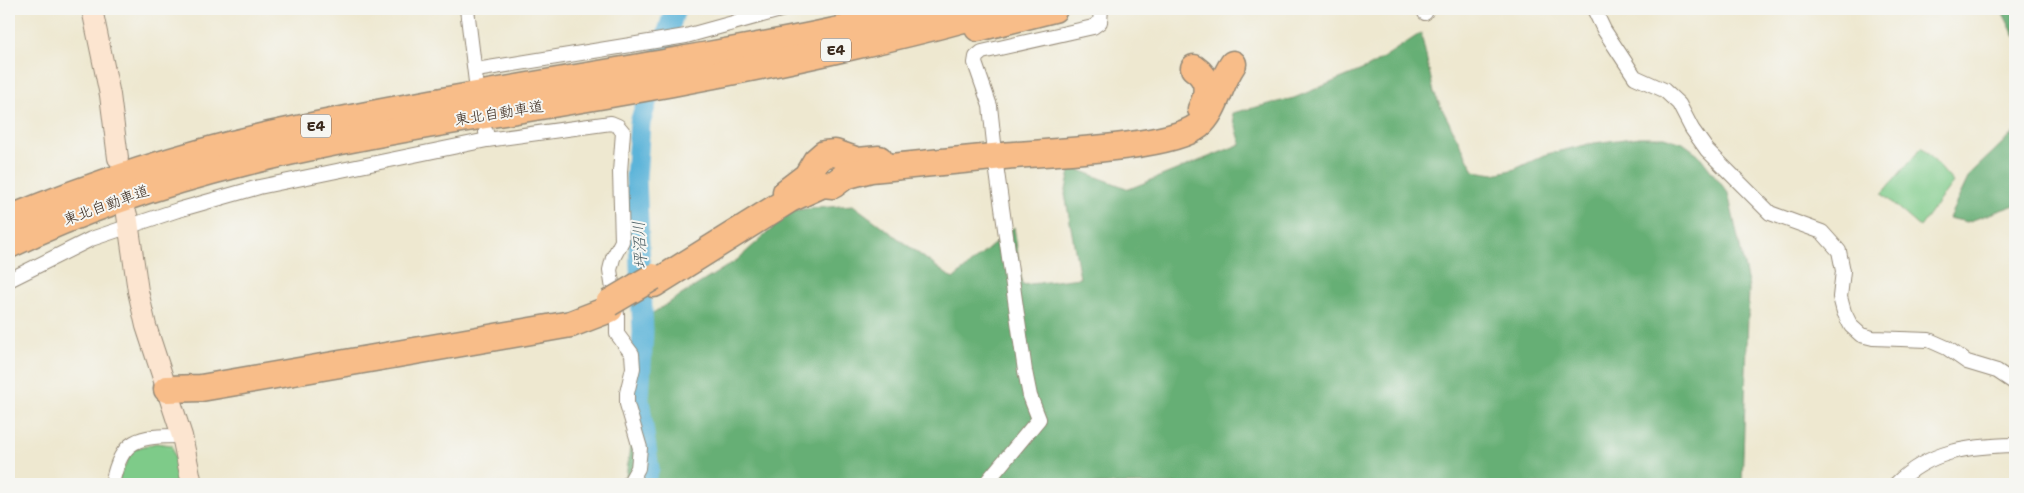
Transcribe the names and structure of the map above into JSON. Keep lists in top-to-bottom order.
{
  "streets": {
    "highway": ["E4", "東北自動車道"]
  },
  "water": ["坪沼川"]
}
